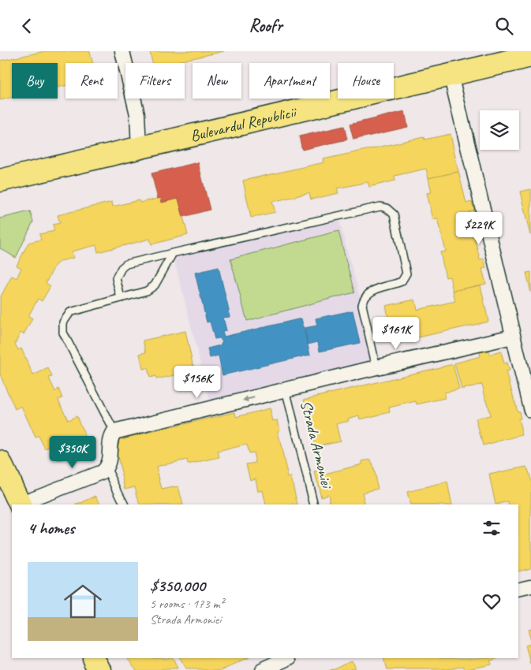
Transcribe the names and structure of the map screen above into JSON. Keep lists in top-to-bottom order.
{
  "streets": {
    "main road": ["Bulevardul Republicii"],
    "street": ["Strada Armoniei"]
  },
  "page": {
    "header": "Roofr",
    "chip": [
      "Buy",
      "Rent",
      "Filters",
      "New",
      "Apartment",
      "House"
    ],
    "price": [
      "$229K",
      "$161K",
      "$156K",
      "$350K"
    ],
    "heading": "4 homes",
    "list": [
      {
        "name": "$350,000",
        "note": "5 rooms · 173 m² · Strada Armoniei"
      }
    ]
  }
}
